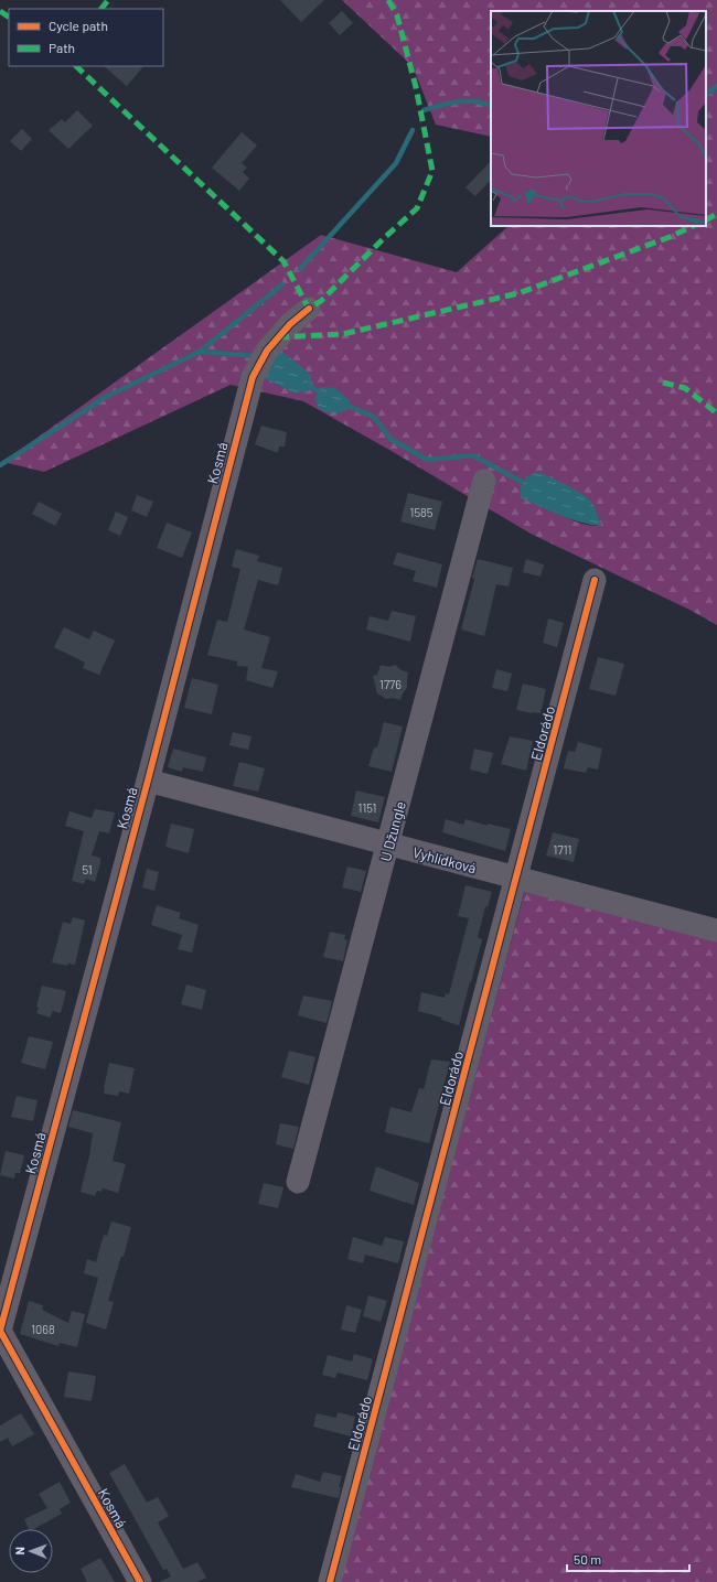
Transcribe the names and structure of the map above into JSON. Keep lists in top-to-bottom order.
{
  "streets": {
    "street": [
      "Kosmá",
      "Eldorádo",
      "U Džungle",
      "Vyhlídková"
    ]
  },
  "crossings": [
    ["Kosmá", "Vyhlídková"],
    ["Eldorádo", "Vyhlídková"],
    ["U Džungle", "Vyhlídková"]
  ],
  "house_numbers": [
    "1585",
    "1776",
    "1151",
    "1711",
    "51",
    "1068"
  ],
  "legend": ["Cycle path", "Path"],
  "scale_bar": "50 m",
  "north": "left"
}
